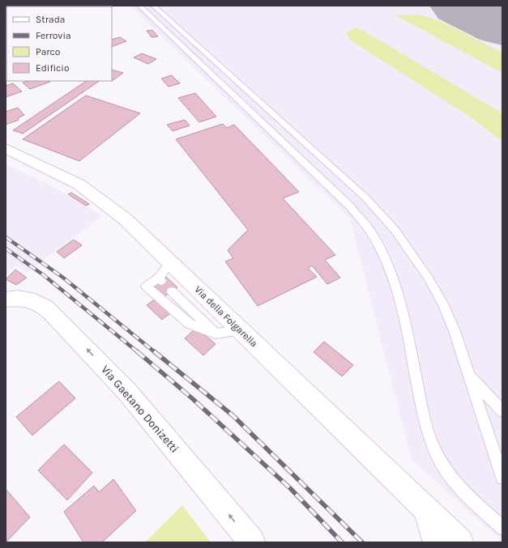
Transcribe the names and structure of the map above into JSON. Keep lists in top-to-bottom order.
{
  "streets": {
    "street": ["Via della Folgarella", "Via Gaetano Donizetti"]
  },
  "one_way": ["Via Gaetano Donizetti"],
  "legend": [
    "Strada",
    "Ferrovia",
    "Parco",
    "Edificio"
  ]
}
